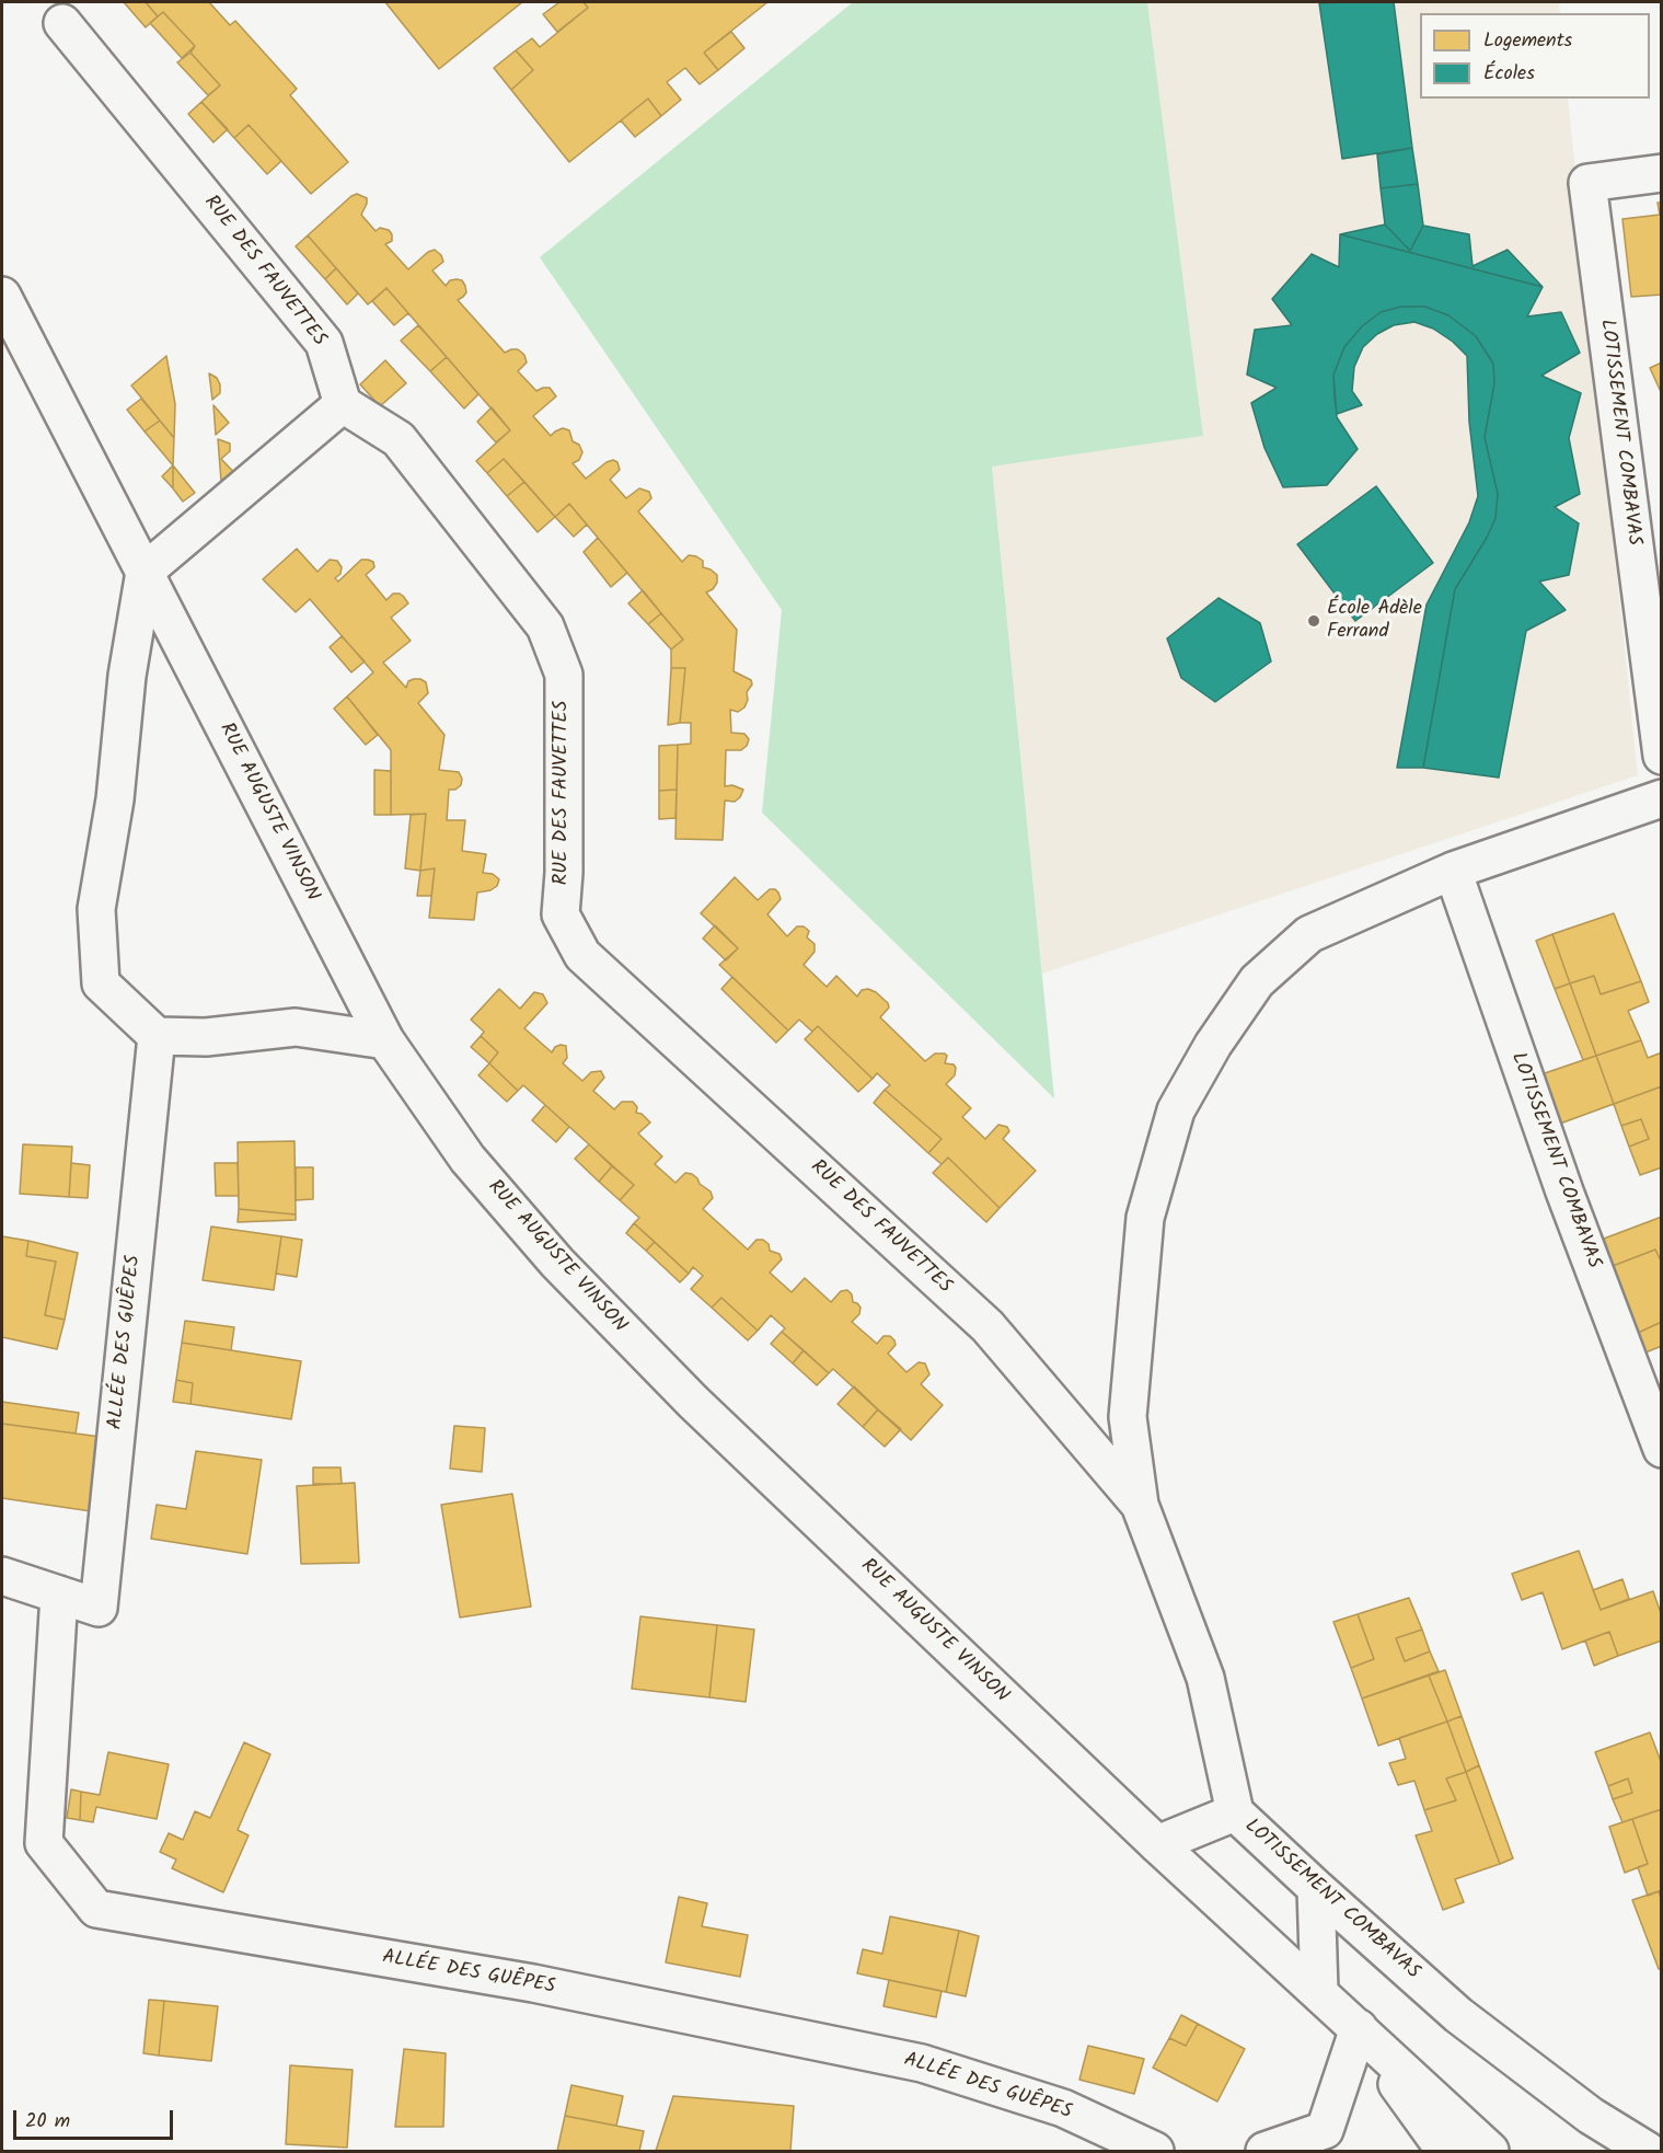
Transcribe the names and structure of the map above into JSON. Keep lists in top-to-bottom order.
{
  "streets": {
    "street": [
      "RUE DES FAUVETTES",
      "LOTISSEMENT COMBAVAS",
      "RUE AUGUSTE VINSON",
      "ALLÉE DES GUÊPES"
    ]
  },
  "crossings": [
    ["RUE DES FAUVETTES", "LOTISSEMENT COMBAVAS"]
  ],
  "places": ["École Adèle Ferrand"],
  "legend": ["Logements", "Écoles"],
  "scale_bar": "20 m"
}
